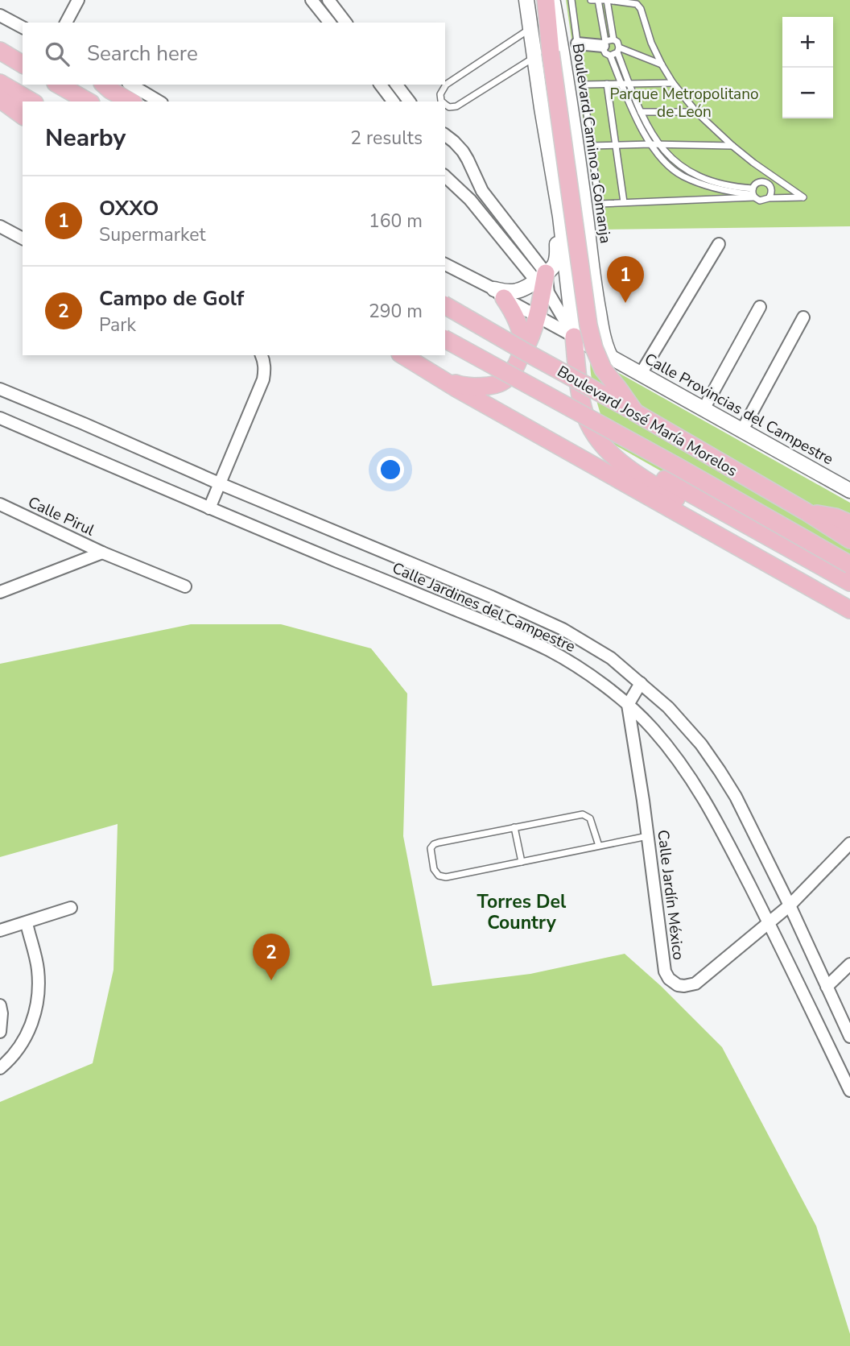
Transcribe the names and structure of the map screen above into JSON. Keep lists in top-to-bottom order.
{
  "streets": {
    "main road": ["Boulevard José María Morelos"],
    "street": [
      "Boulevard Camino a Comanja",
      "Calle Provincias del Campestre",
      "Calle Pirul",
      "Calle Jardines del Campestre",
      "Calle Jardín México"
    ]
  },
  "crossings": [
    ["Boulevard Camino a Comanja", "Calle Provincias del Campestre"],
    ["Calle Jardines del Campestre", "Calle Jardín México"]
  ],
  "districts": ["Torres Del Country"],
  "parks": ["Parque Metropolitano de León"],
  "page": {
    "map_buttons": ["+", "−"],
    "search": "Search here",
    "heading": ["Nearby", "2 results"],
    "list": [
      {
        "mark": "1",
        "name": "OXXO",
        "note": "Supermarket",
        "value": "160 m"
      },
      {
        "mark": "2",
        "name": "Campo de Golf",
        "note": "Park",
        "value": "290 m"
      }
    ],
    "pins": ["1", "2"]
  }
}
